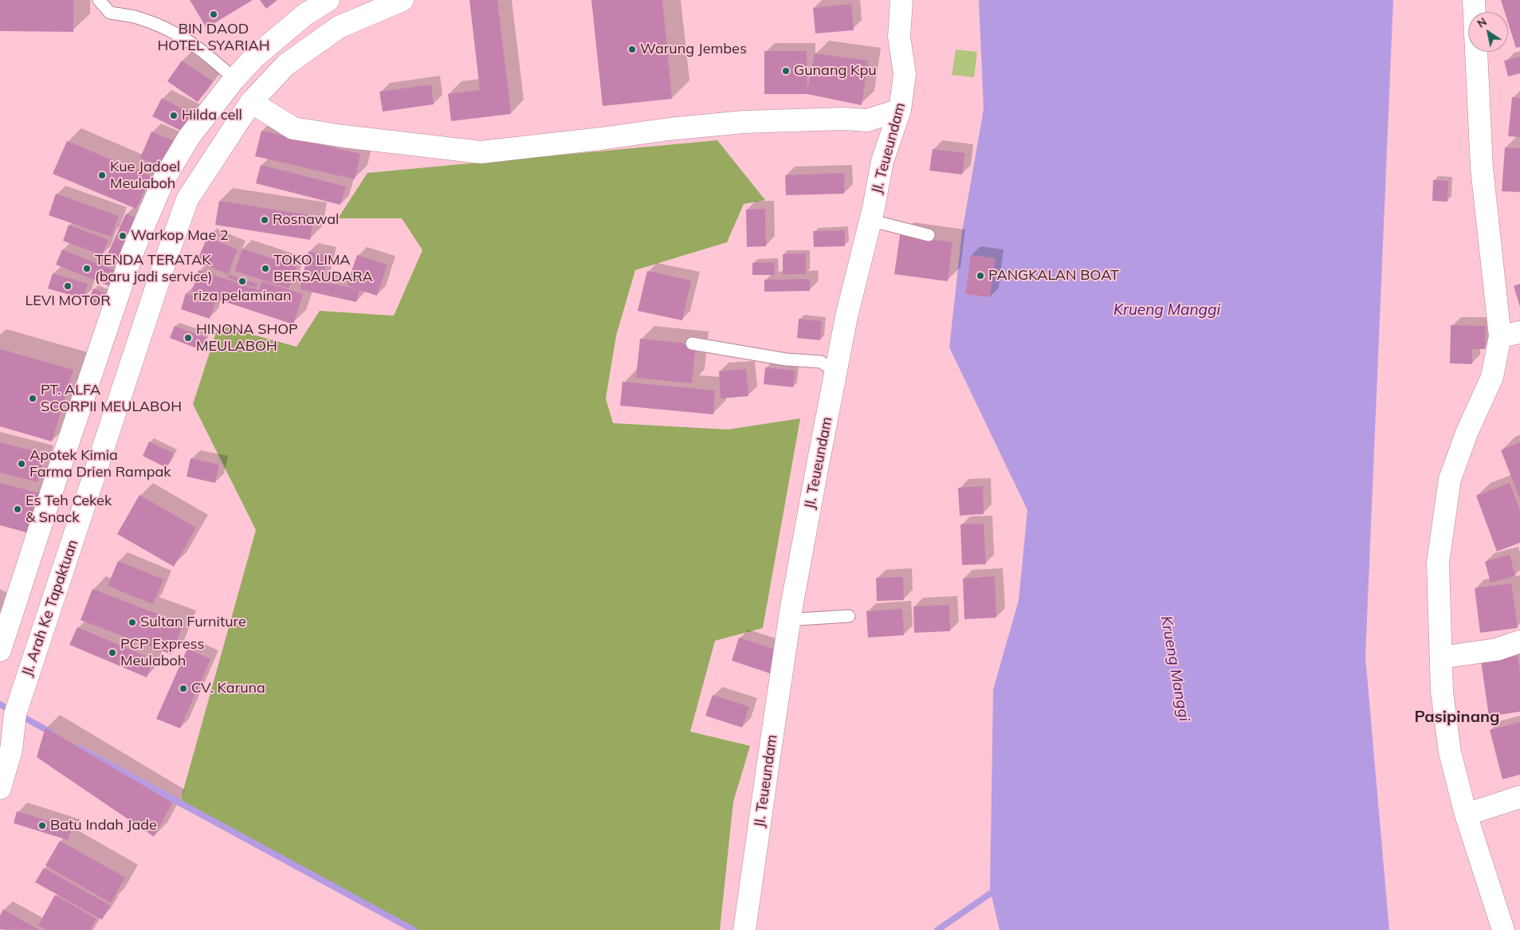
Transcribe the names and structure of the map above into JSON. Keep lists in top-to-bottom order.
{
  "streets": {
    "main road": ["JI. Teueundam", "JI. Arah Ke Tapaktuan"]
  },
  "districts": ["Pasipinang"],
  "water": ["Krueng Manggi"],
  "places": [
    "BIN DAOD HOTEL SYARIAH",
    "Warung Jembes",
    "Gunang Kpu",
    "Hilda cell",
    "Kue Jadoel Meulaboh",
    "Rosnawal",
    "Warkop Mae 2",
    "TENDA TERATAK (baru jadi service)",
    "TOKO LIMA BERSAUDARA",
    "PANGKALAN BOAT",
    "riza pelaminan",
    "LEVI MOTOR",
    "HINONA SHOP MEULABOH",
    "PT. ALFA SCORPII MEULABOH",
    "Apotek Kimia Farma Drien Rampak",
    "Es Teh Cekek & Snack",
    "Sultan Furniture",
    "PCP Express Meulaboh",
    "CV. Karuna",
    "Batu Indah Jade"
  ],
  "north": "top left"
}
